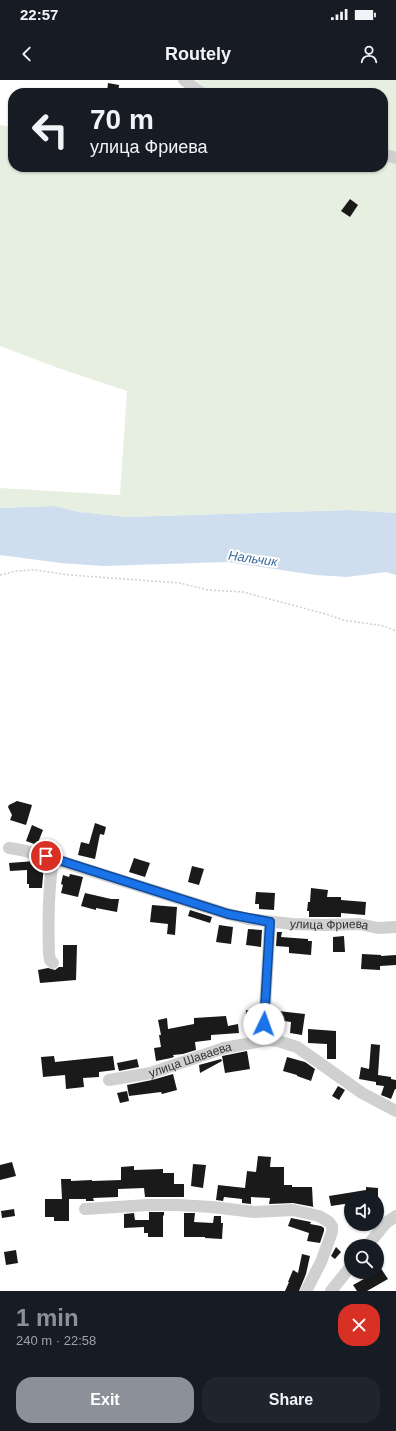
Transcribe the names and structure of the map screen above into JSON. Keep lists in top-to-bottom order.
{
  "streets": {
    "street": ["улица Фриева", "улица Шаваева"]
  },
  "water": ["Нальчик"],
  "page": {
    "status": "22:57",
    "header": "Routely",
    "turn": ["70 m", "улица Фриева"],
    "heading": ["1 min", "240 m · 22:58"],
    "buttons": ["Exit", "Share"]
  }
}
